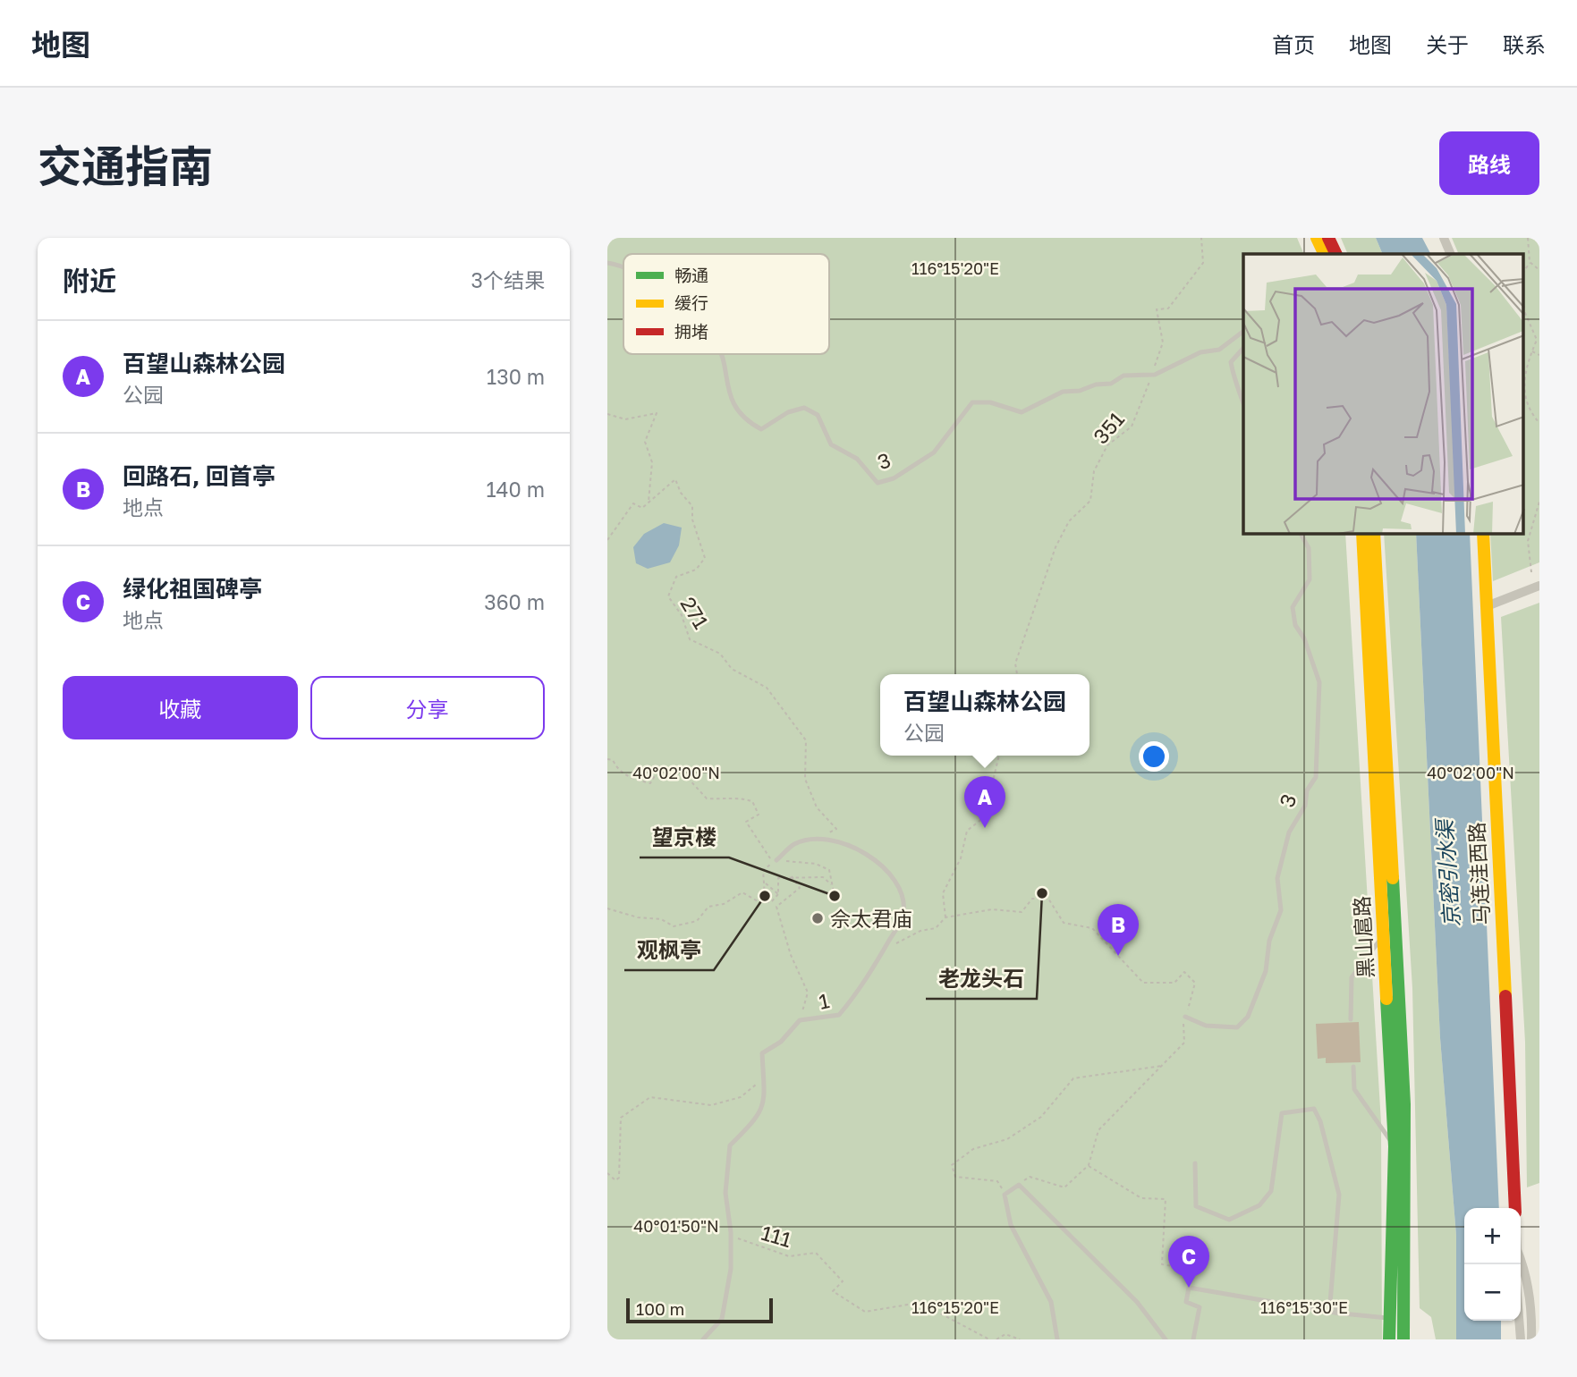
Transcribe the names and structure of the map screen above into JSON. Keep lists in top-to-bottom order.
{
  "streets": {
    "main road": ["马连洼西路", "黑山扈路"],
    "lane": ["3", "1"],
    "path": ["351", "271", "111"]
  },
  "crossings": [
    ["351", "3"],
    ["1", "111"]
  ],
  "water": ["京密引水渠"],
  "places": [
    "老龙头石",
    "观枫亭",
    "望京楼",
    "佘太君庙"
  ],
  "legend": ["畅通", "缓行", "拥堵"],
  "scale_bar": "100 m",
  "page": {
    "header": "地图",
    "nav": [
      "首页",
      "地图",
      "关于",
      "联系"
    ],
    "title": "交通指南",
    "buttons": [
      "路线",
      ["收藏", "分享"]
    ],
    "heading": ["附近", "3个结果"],
    "list": [
      {
        "mark": "A",
        "name": "百望山森林公园",
        "note": "公园",
        "value": "130 m"
      },
      {
        "mark": "B",
        "name": "回路石, 回首亭",
        "note": "地点",
        "value": "140 m"
      },
      {
        "mark": "C",
        "name": "绿化祖国碑亭",
        "note": "地点",
        "value": "360 m"
      }
    ],
    "popup": ["百望山森林公园", "公园"],
    "pins": ["A", "B", "C"],
    "map_buttons": ["+", "−"],
    "scale": "100 m"
  },
  "coordinates": [
    "116°15'20\"E",
    "40°02'00\"N",
    "40°01'50\"N",
    "116°15'30\"E"
  ]
}
